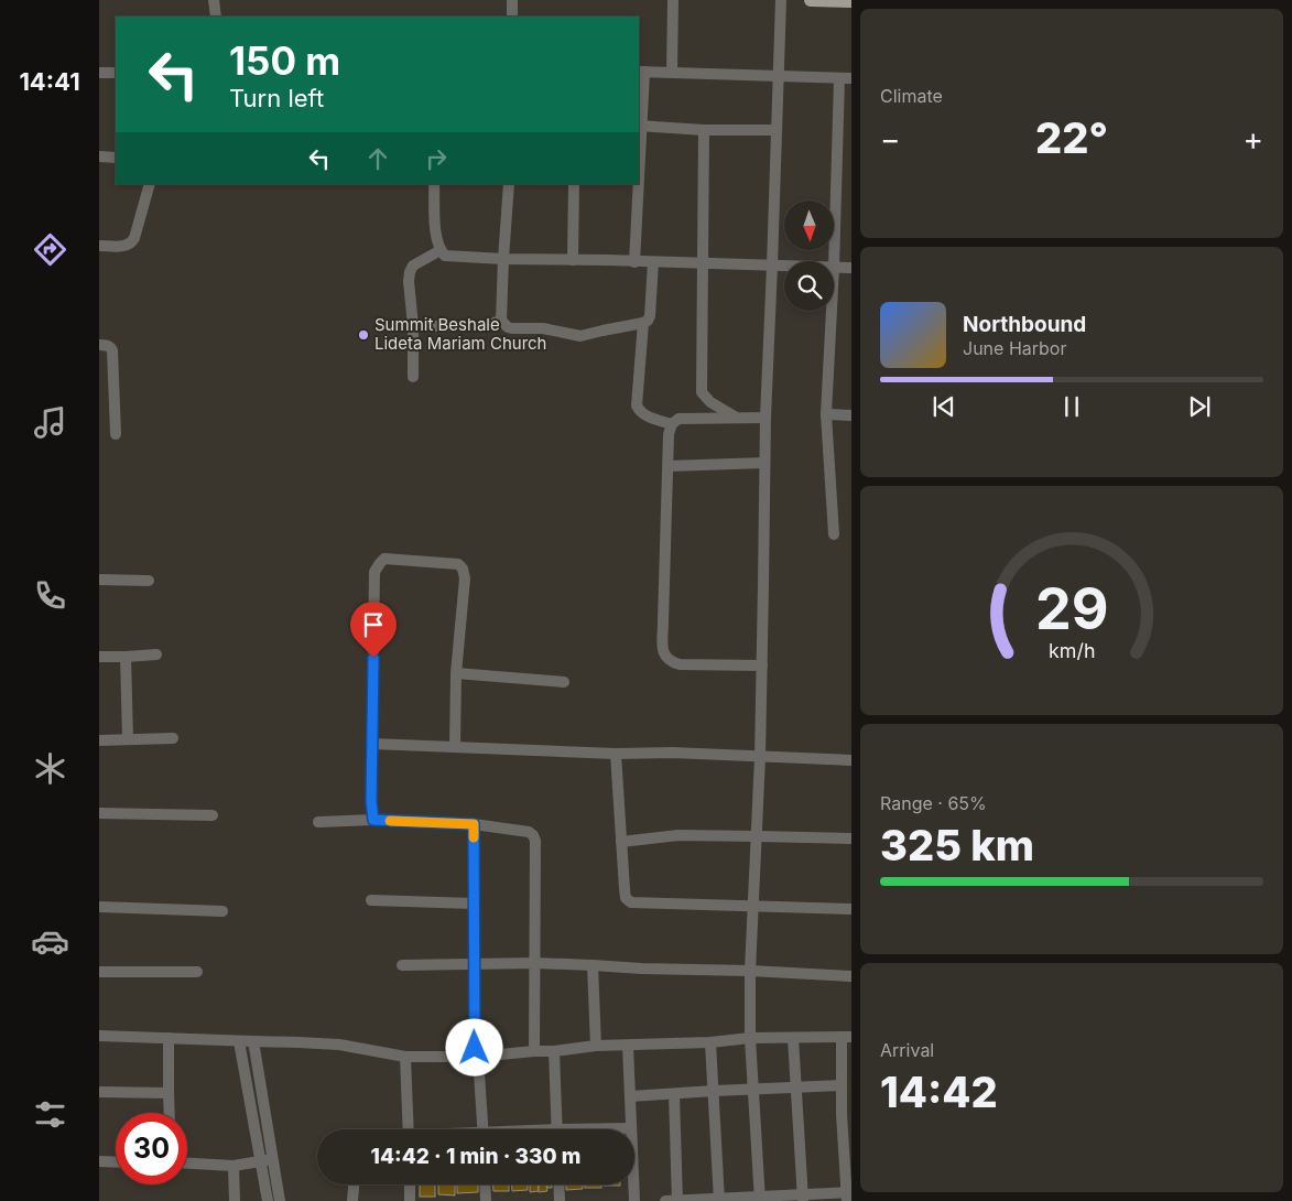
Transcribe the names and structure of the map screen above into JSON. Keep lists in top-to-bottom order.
{
  "places": ["Summit Beshale Lideta Mariam Church"],
  "north": "bottom",
  "page": {
    "tabs": "14:41",
    "tile": [
      "Climate",
      ["Range · 65%", "325 km"],
      ["Arrival", "14:42"]
    ],
    "turn": ["150 m", "Turn left"],
    "heat": ["−", "22°", "+"],
    "song": ["Northbound", "June Harbor"],
    "limit": "30",
    "trip": "14:42 · 1 min · 330 m",
    "gauge": ["29", "km/h"]
  }
}
